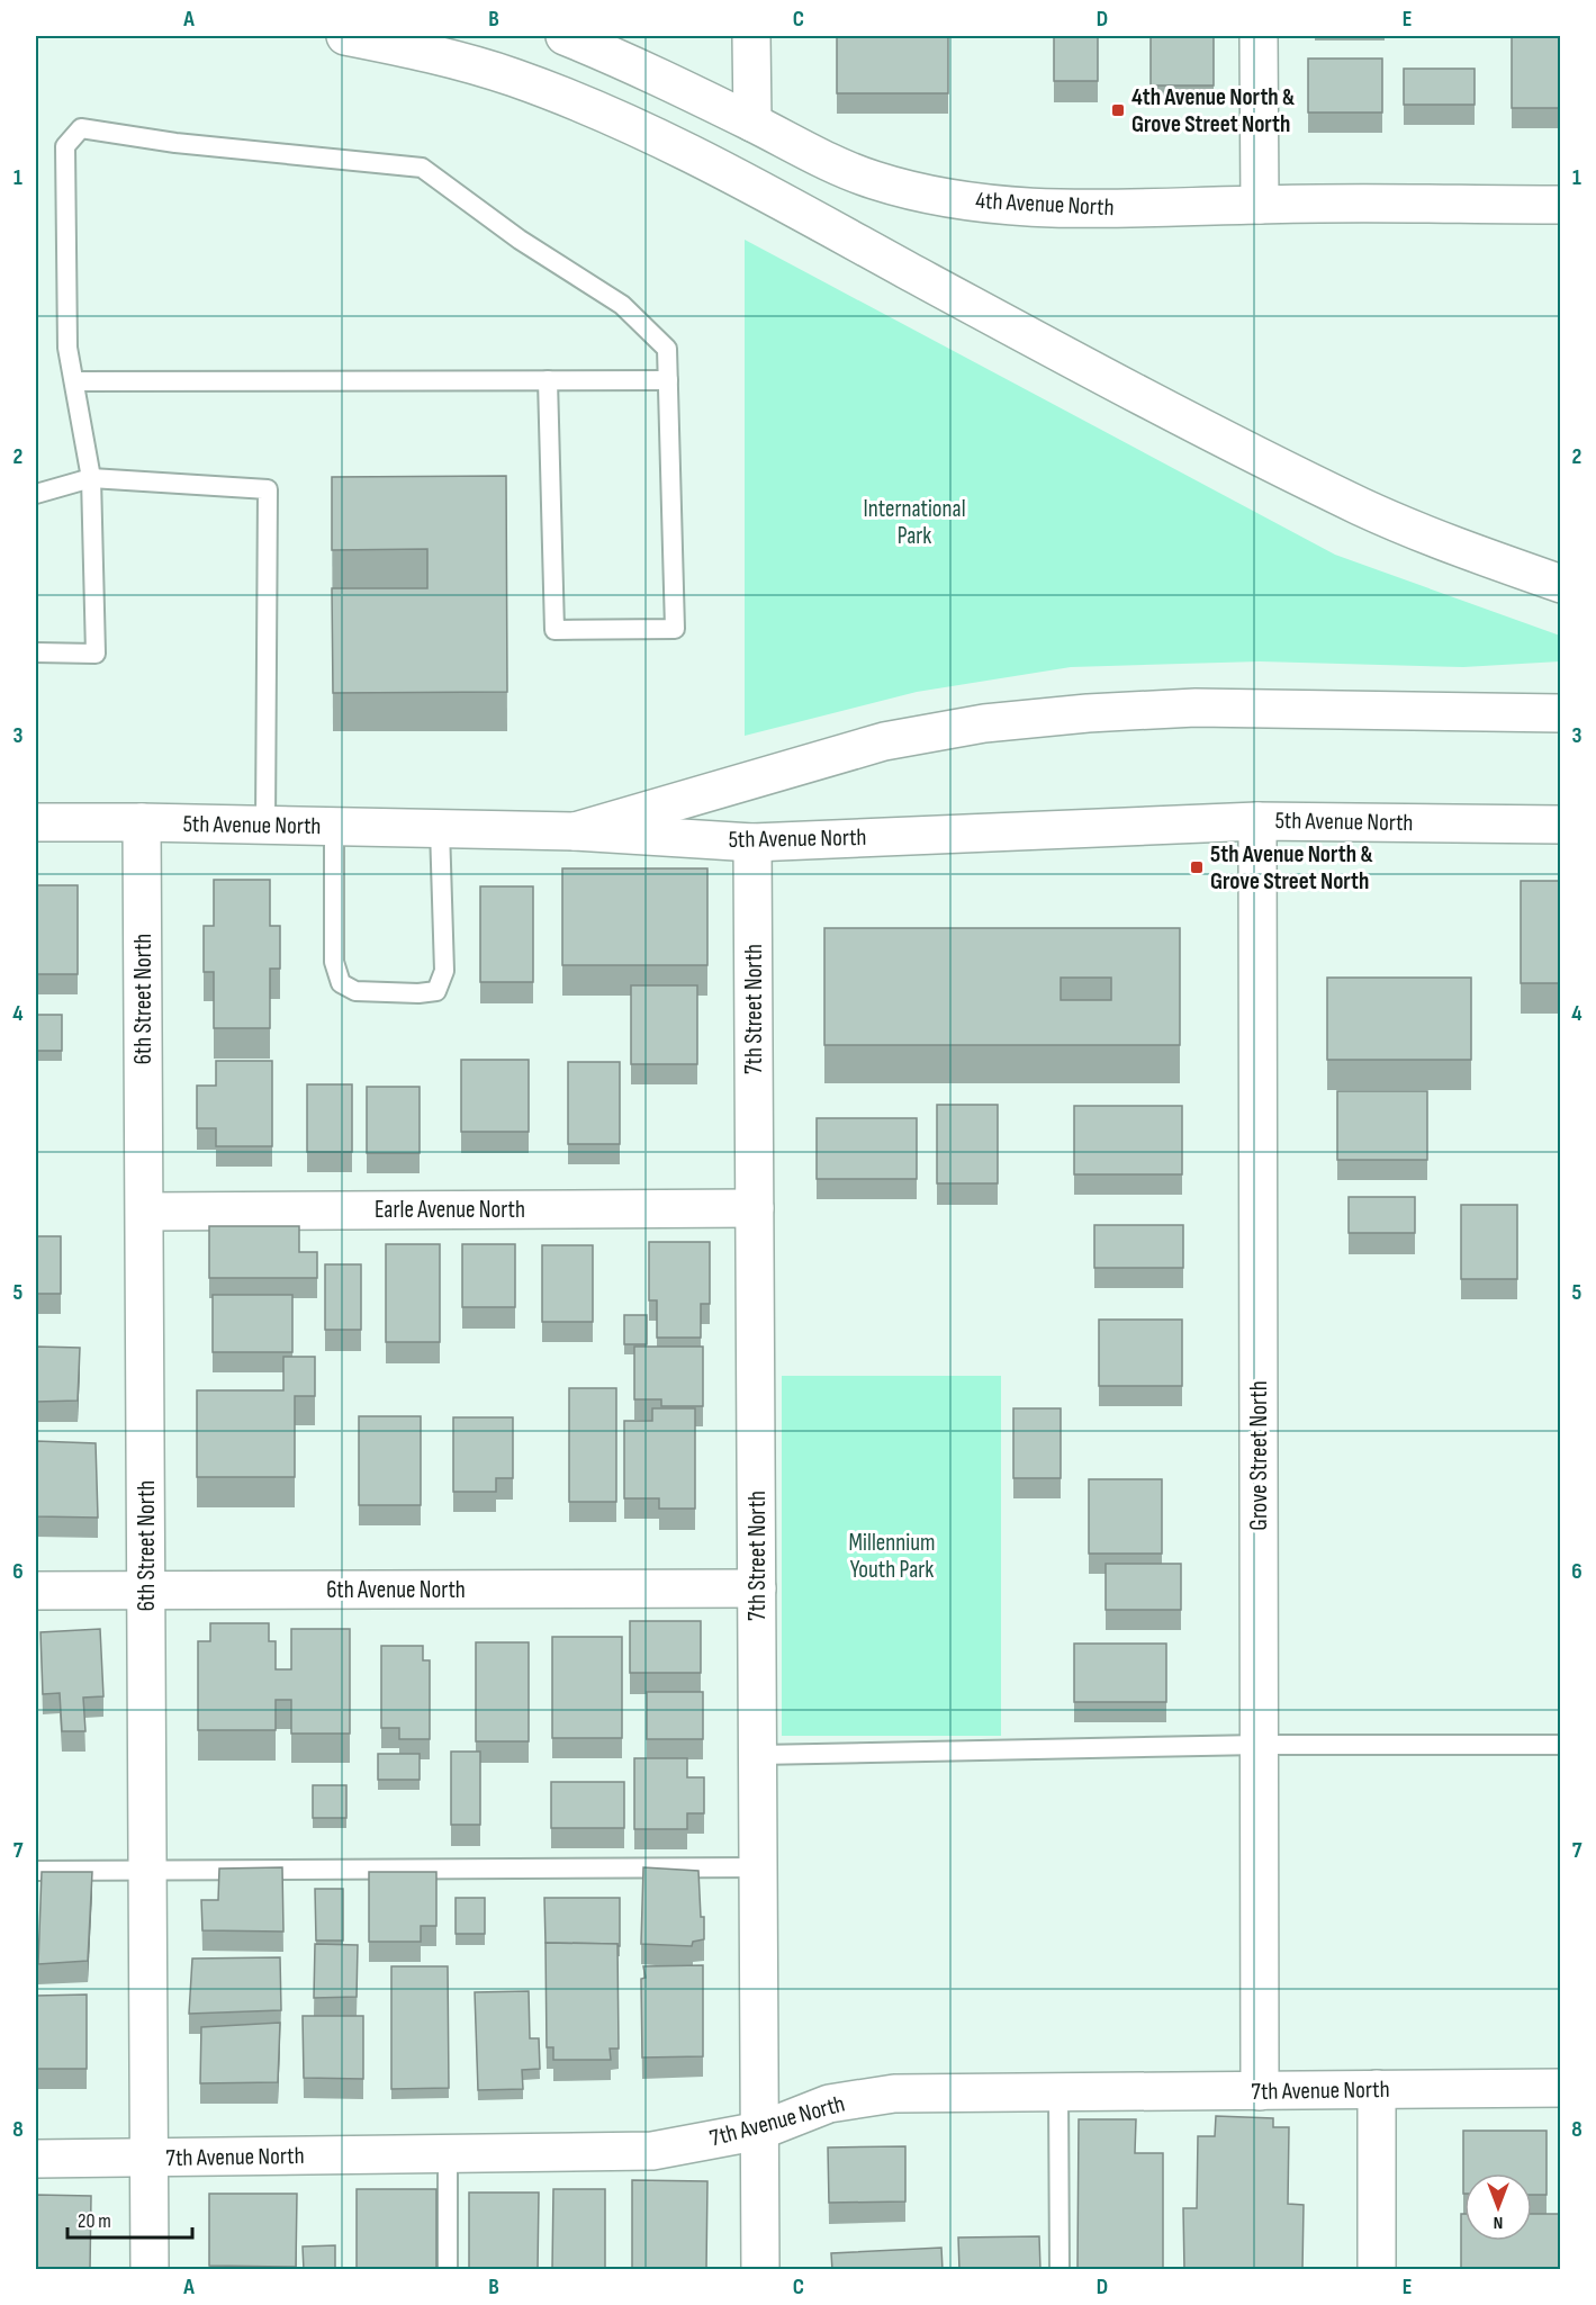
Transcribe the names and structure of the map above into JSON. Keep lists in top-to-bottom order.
{
  "streets": {
    "main road": [
      "4th Avenue North",
      "5th Avenue North",
      "6th Street North",
      "7th Street North",
      "Earle Avenue North",
      "Grove Street North",
      "6th Avenue North",
      "7th Avenue North"
    ]
  },
  "crossings": [
    ["5th Avenue North", "6th Street North"],
    ["5th Avenue North", "7th Street North"],
    ["5th Avenue North", "Grove Street North"],
    ["6th Street North", "Earle Avenue North"],
    ["6th Street North", "6th Avenue North"],
    ["6th Street North", "7th Avenue North"],
    ["7th Street North", "Earle Avenue North"],
    ["7th Street North", "6th Avenue North"],
    ["7th Street North", "7th Avenue North"],
    ["Grove Street North", "7th Avenue North"]
  ],
  "parks": ["International Park", "Millennium Youth Park"],
  "places": {
    "transit": ["4th Avenue North & Grove Street North", "5th Avenue North & Grove Street North"]
  },
  "scale_bar": "20 m",
  "north": "bottom",
  "grid": {
    "columns": [
      "A",
      "B",
      "C",
      "D",
      "E"
    ],
    "rows": [
      "1",
      "2",
      "3",
      "4",
      "5",
      "6",
      "7",
      "8"
    ]
  }
}
